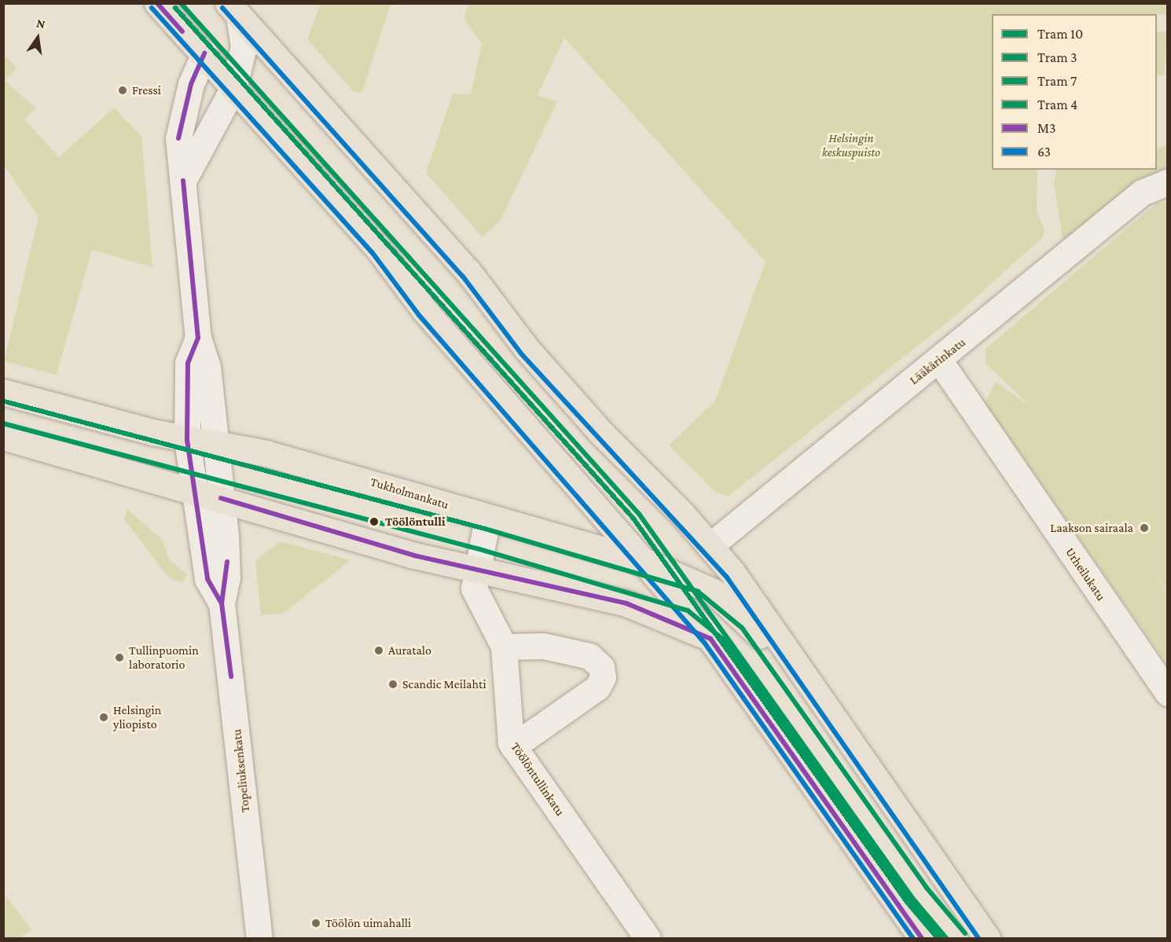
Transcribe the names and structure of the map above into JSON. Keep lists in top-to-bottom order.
{
  "streets": {
    "main road": ["Tukholmankatu"],
    "street": [
      "Lääkärinkatu",
      "Urheilukatu",
      "Topeliuksenkatu",
      "Töölöntullinkatu"
    ]
  },
  "crossings": [
    ["Lääkärinkatu", "Urheilukatu"],
    ["Tukholmankatu", "Topeliuksenkatu"],
    ["Tukholmankatu", "Töölöntullinkatu"]
  ],
  "parks": ["Helsingin keskuspuisto"],
  "places": [
    "Fressi",
    "Töölöntulli",
    "Laakson sairaala",
    "Auratalo",
    "Tullinpuomin laboratorio",
    "Scandic Meilahti",
    "Helsingin yliopisto",
    "Töölön uimahalli"
  ],
  "lines": [
    "tram line 10",
    "transit line M3",
    "tram line 3",
    "transit line 63",
    "tram line 7",
    "tram line 4"
  ],
  "legend": [
    "Tram 10",
    "Tram 3",
    "Tram 7",
    "Tram 4",
    "M3",
    "63"
  ],
  "north": "top"
}
